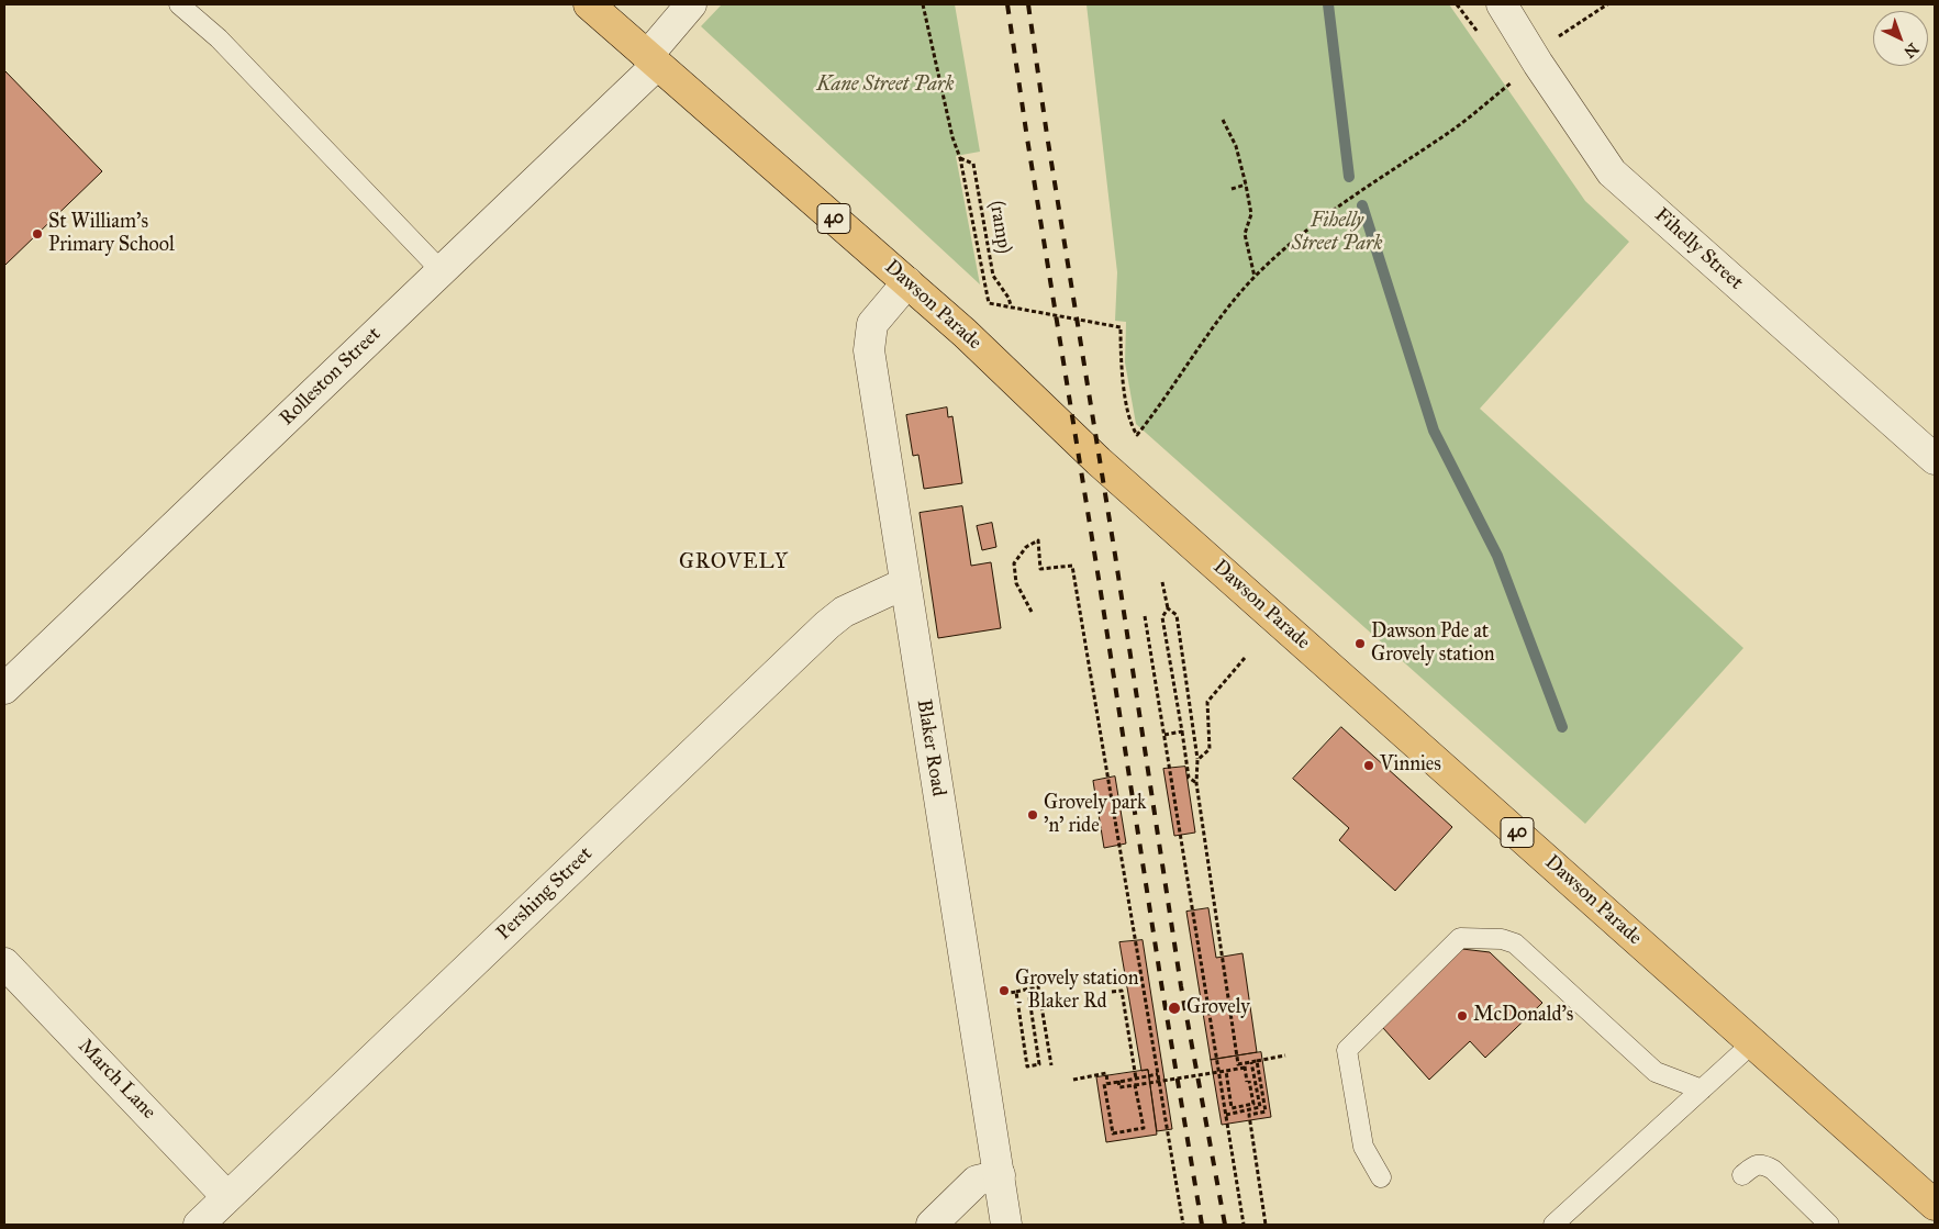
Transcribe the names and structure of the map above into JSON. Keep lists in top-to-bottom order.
{
  "streets": {
    "main road": ["40", "Dawson Parade"],
    "street": [
      "Fihelly Street",
      "Rolleston Street",
      "Blaker Road",
      "Pershing Street",
      "March Lane"
    ],
    "path": ["(ramp)"]
  },
  "crossings": [
    ["Dawson Parade", "Rolleston Street"],
    ["Dawson Parade", "Blaker Road"],
    ["Blaker Road", "Pershing Street"],
    ["Pershing Street", "March Lane"]
  ],
  "districts": ["GROVELY"],
  "parks": ["Kane Street Park", "Fihelly Street Park"],
  "places": [
    "St William's Primary School",
    "Dawson Pde at Grovely station",
    "Vinnies",
    "Grovely park 'n' ride",
    "Grovely station - Blaker Rd",
    "Grovely",
    "McDonald's"
  ],
  "north": "bottom right"
}
